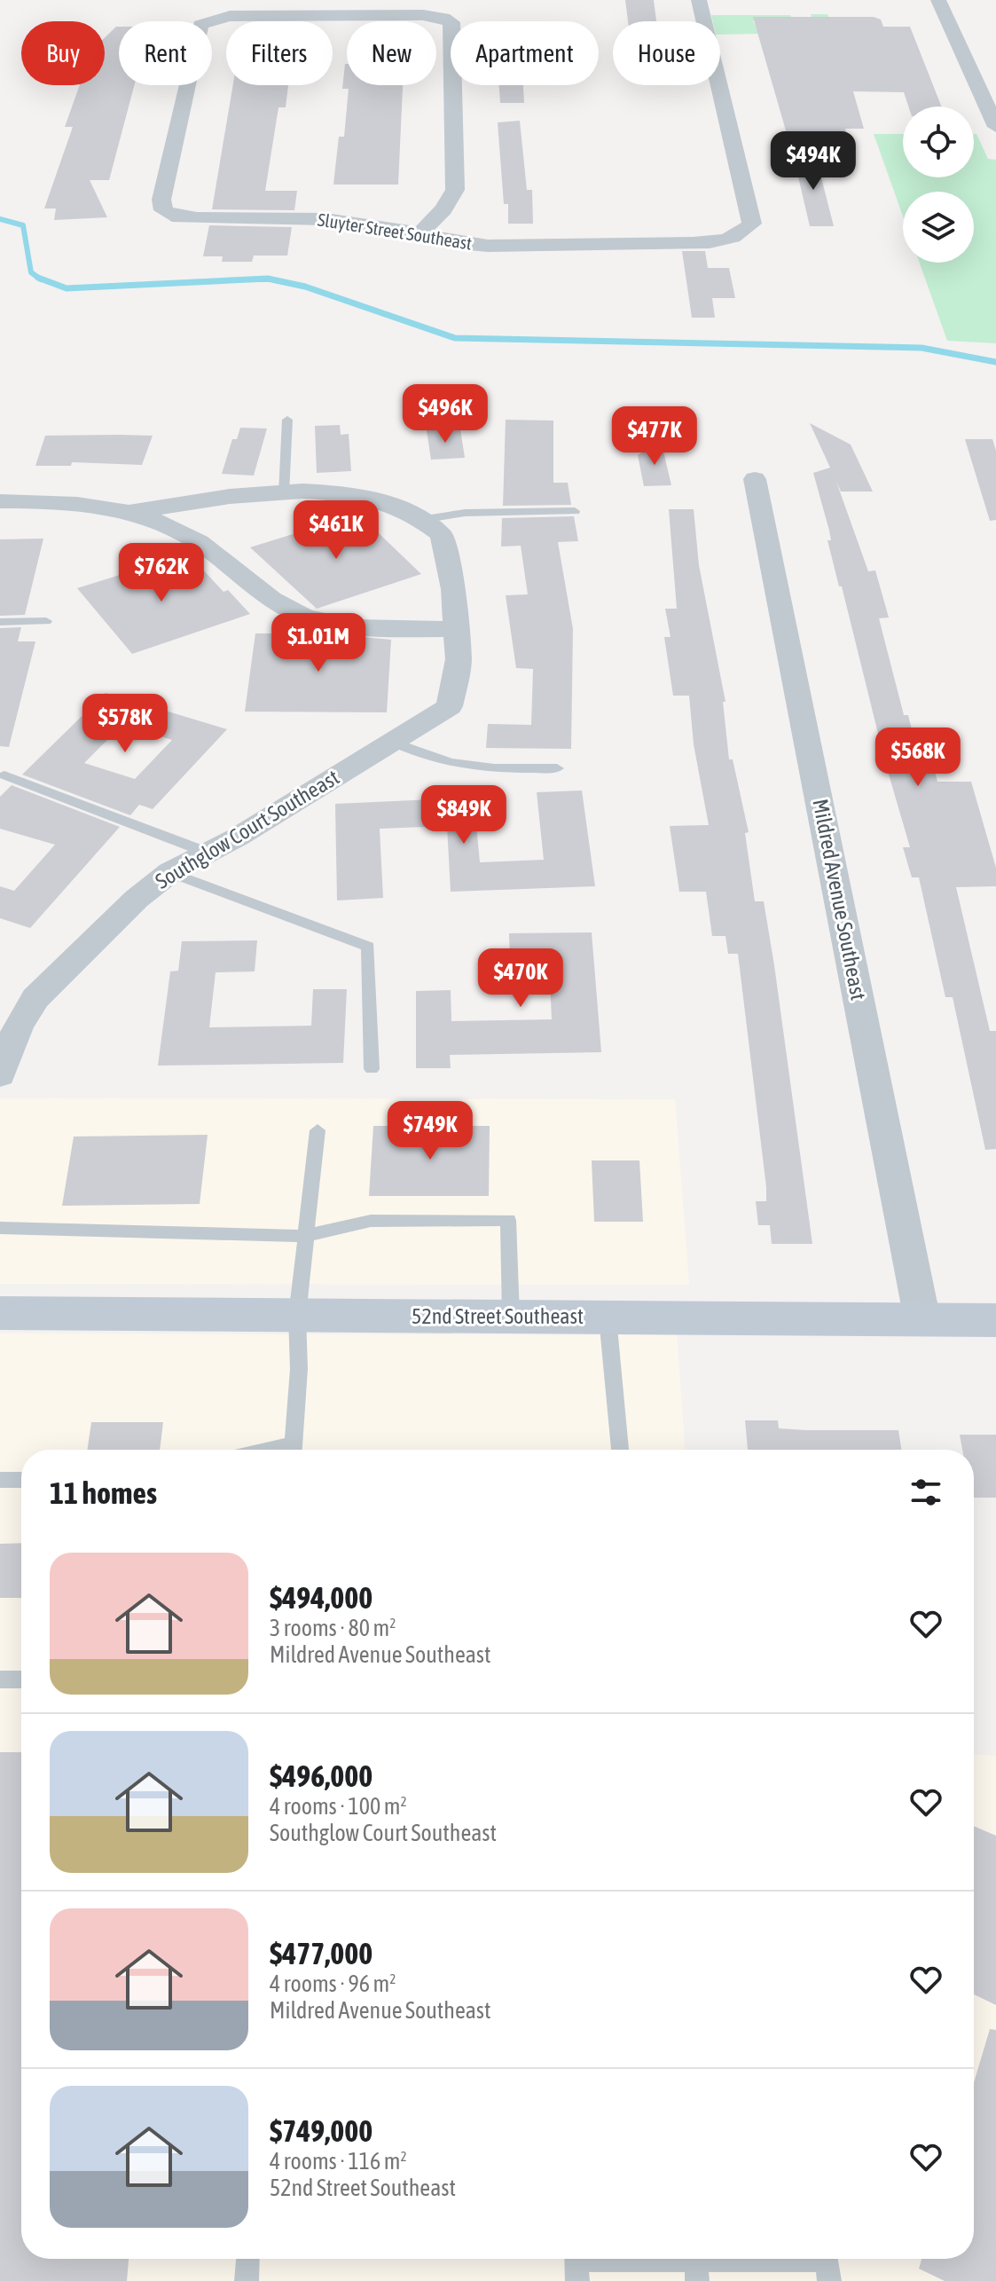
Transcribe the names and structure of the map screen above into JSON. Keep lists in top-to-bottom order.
{
  "streets": {
    "main road": ["52nd Street Southeast"],
    "street": ["Sluyter Street Southeast", "Southglow Court Southeast", "Mildred Avenue Southeast"]
  },
  "crossings": [
    ["Mildred Avenue Southeast", "52nd Street Southeast"]
  ],
  "page": {
    "chip": [
      "Buy",
      "Rent",
      "Filters",
      "New",
      "Apartment",
      "House"
    ],
    "price": [
      "$494K",
      "$496K",
      "$477K",
      "$461K",
      "$762K",
      "$1.01M",
      "$578K",
      "$568K",
      "$849K",
      "$470K",
      "$749K"
    ],
    "heading": "11 homes",
    "list": [
      {
        "name": "$494,000",
        "note": "3 rooms · 80 m² · Mildred Avenue Southeast"
      },
      {
        "name": "$496,000",
        "note": "4 rooms · 100 m² · Southglow Court Southeast"
      },
      {
        "name": "$477,000",
        "note": "4 rooms · 96 m² · Mildred Avenue Southeast"
      },
      {
        "name": "$749,000",
        "note": "4 rooms · 116 m² · 52nd Street Southeast"
      }
    ]
  }
}
